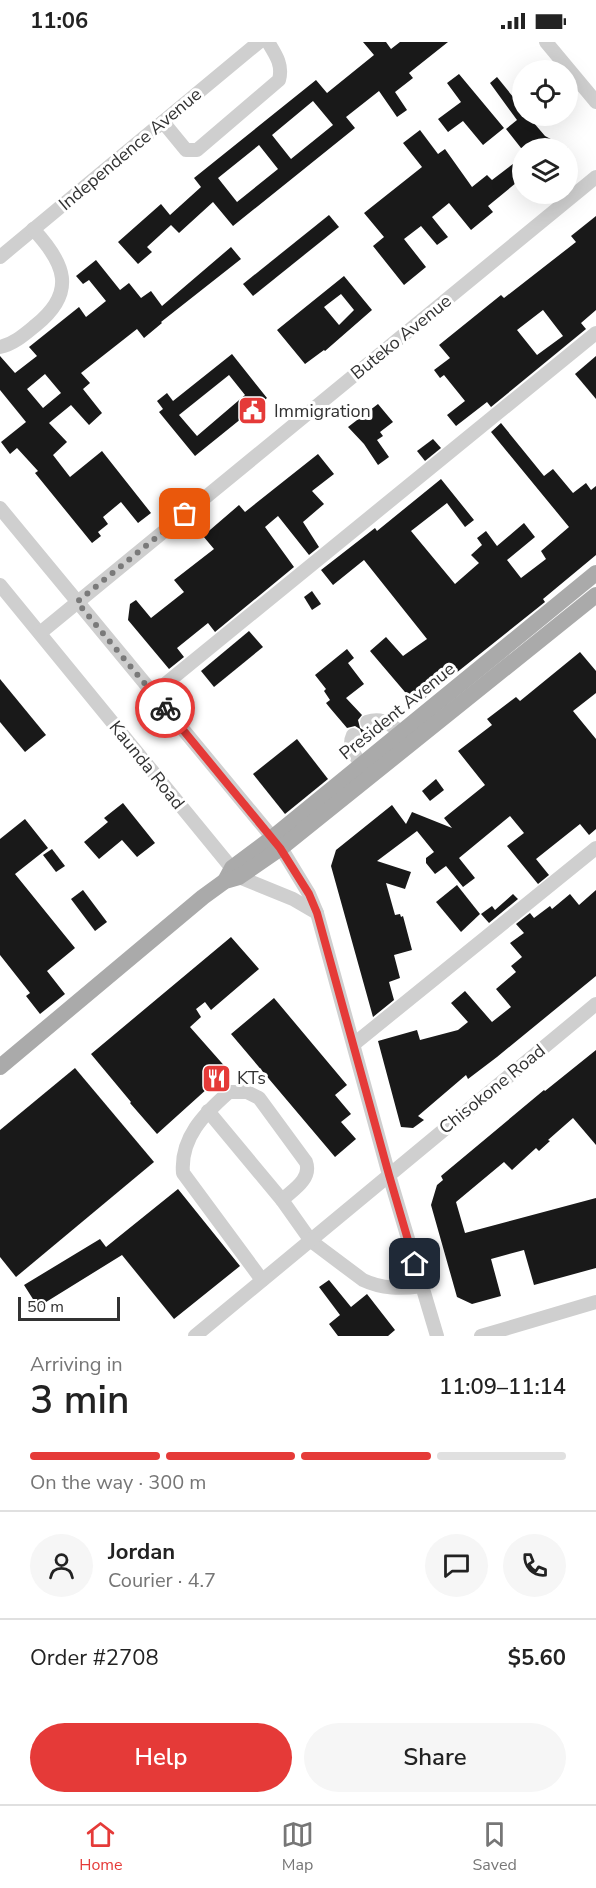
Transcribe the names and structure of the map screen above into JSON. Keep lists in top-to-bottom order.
{
  "streets": {
    "main road": ["President Avenue"],
    "street": [
      "Independence Avenue",
      "Buteko Avenue",
      "Kaunda Road",
      "Chisokone Road"
    ]
  },
  "crossings": [
    ["Buteko Avenue", "Kaunda Road"],
    ["President Avenue", "Kaunda Road"]
  ],
  "places": {
    "public building": ["Immigration"],
    "restaurant": ["KTs"]
  },
  "scale_bar": "50 m",
  "page": {
    "status": "11:06",
    "scale": "50 m",
    "heading": ["3 min", "Arriving in", "11:09–11:14"],
    "panel": [
      "Jordan",
      "Courier · 4.7",
      "Order #2708",
      "$5.60"
    ],
    "bar": "On the way · 300 m",
    "buttons": ["Help", "Share"],
    "tabs": ["Home", "Map", "Saved"]
  }
}
